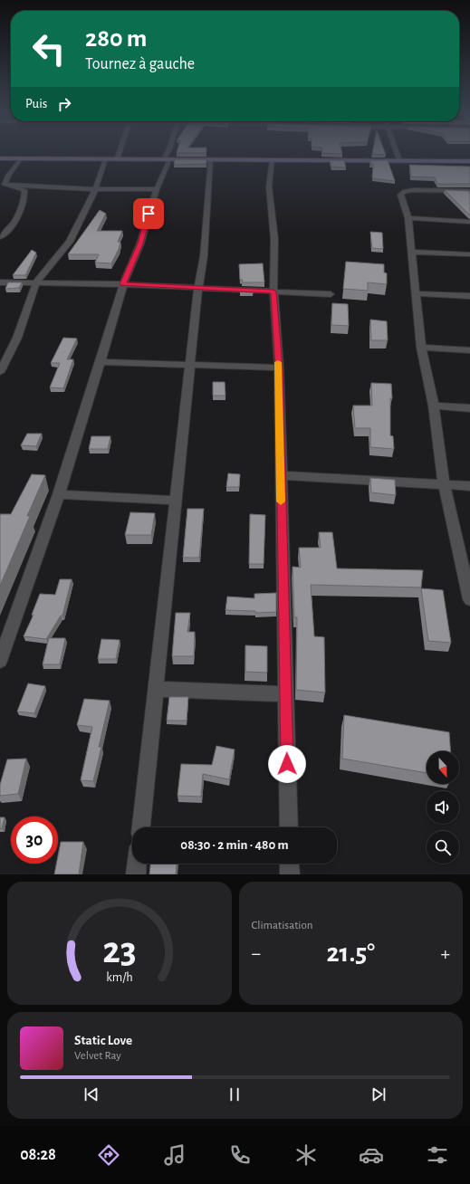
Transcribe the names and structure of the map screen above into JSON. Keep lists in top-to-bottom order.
{
  "north": "bottom",
  "page": {
    "turn": ["280 m", "Tournez à gauche"],
    "then": "Puis",
    "limit": "30",
    "trip": "08:30 · 2 min · 480 m",
    "tile": "Climatisation",
    "heat": ["−", "21.5°", "+"],
    "song": ["Static Love", "Velvet Ray"],
    "tabs": "08:28",
    "gauge": ["23", "km/h"]
  }
}
